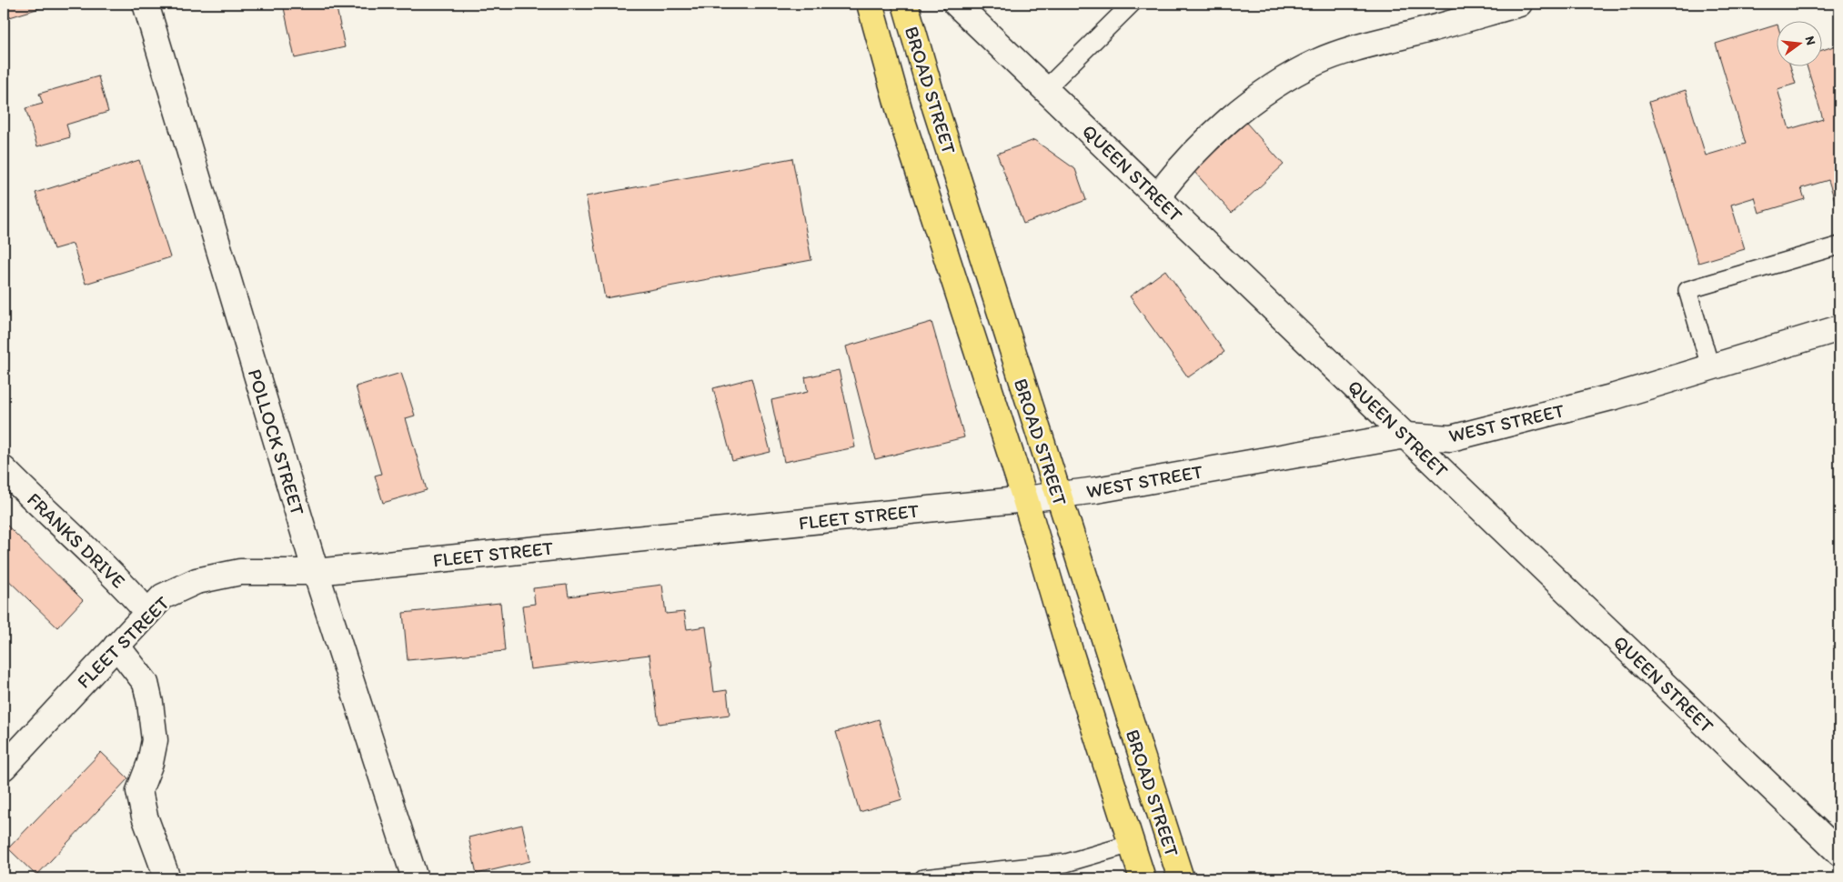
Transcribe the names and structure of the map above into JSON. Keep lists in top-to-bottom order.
{
  "streets": {
    "main road": ["BROAD STREET"],
    "street": [
      "QUEEN STREET",
      "WEST STREET",
      "POLLOCK STREET",
      "FLEET STREET",
      "FRANKS DRIVE"
    ]
  },
  "crossings": [
    ["BROAD STREET", "WEST STREET"],
    ["BROAD STREET", "FLEET STREET"],
    ["QUEEN STREET", "WEST STREET"],
    ["WEST STREET", "FLEET STREET"],
    ["POLLOCK STREET", "FLEET STREET"],
    ["FLEET STREET", "FRANKS DRIVE"]
  ],
  "north": "right"
}
